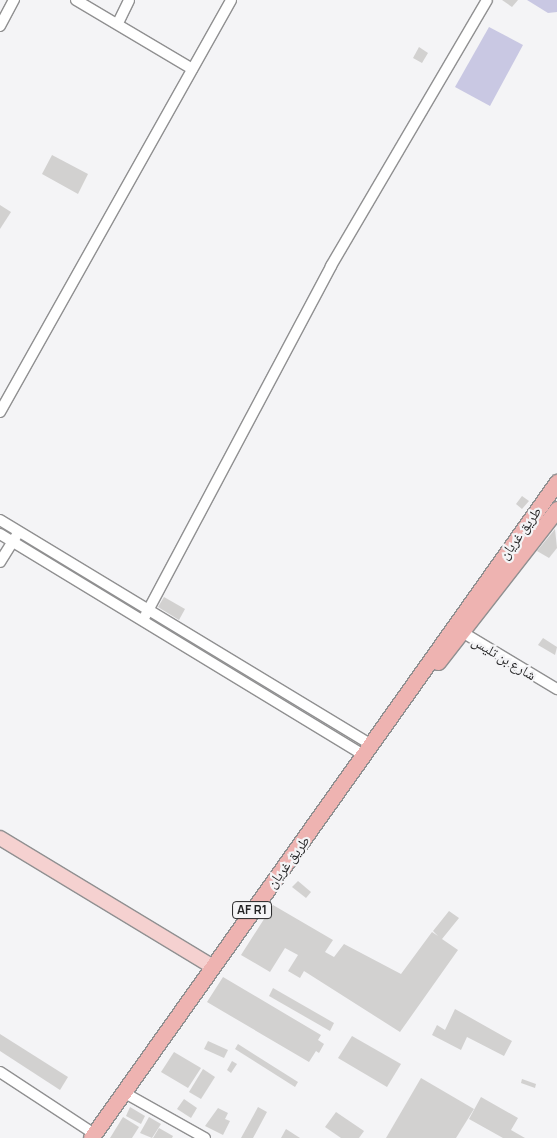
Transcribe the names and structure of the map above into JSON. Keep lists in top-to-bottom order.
{
  "streets": {
    "highway": ["طريق غريان", "AF R1"],
    "street": ["شارع بن تليس"]
  },
  "crossings": [
    ["طريق غريان", "شارع بن تليس"]
  ]
}
